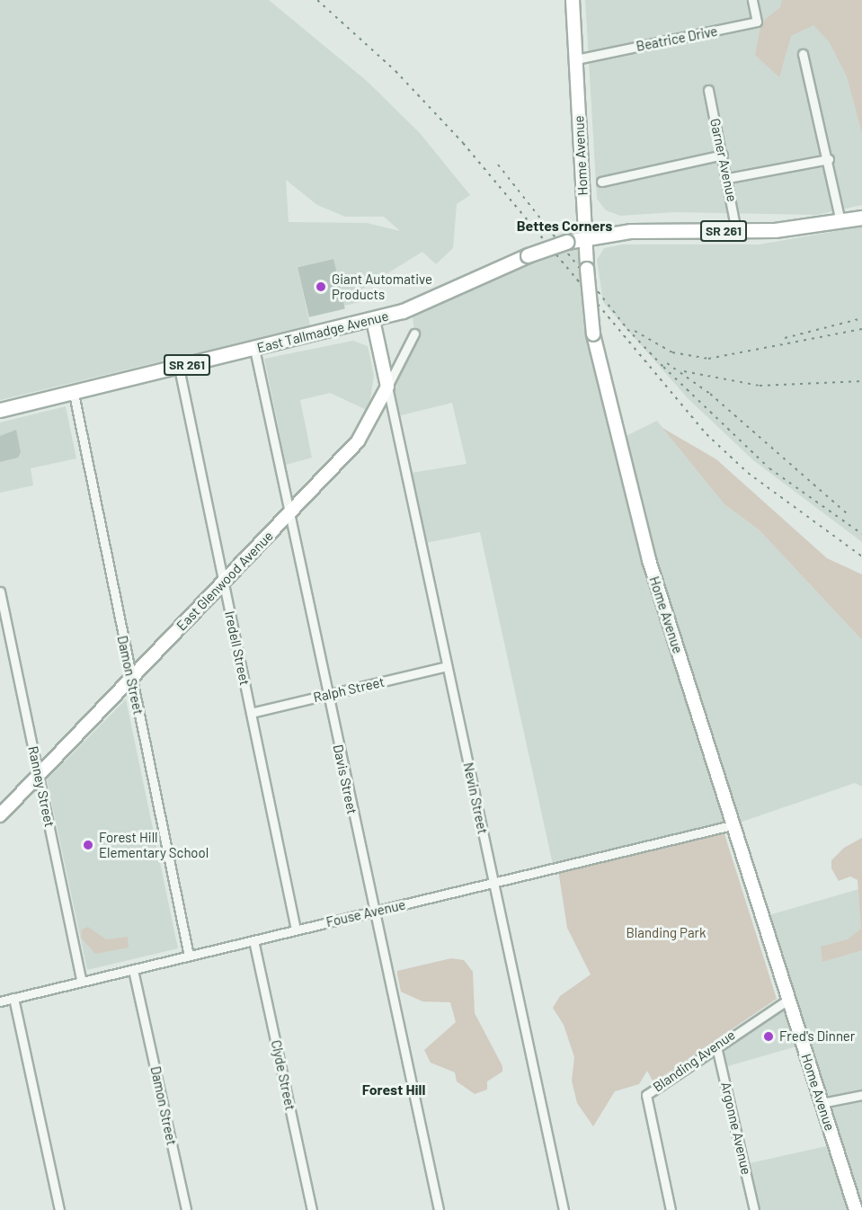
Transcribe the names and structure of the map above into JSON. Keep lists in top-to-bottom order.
{
  "streets": {
    "main road": ["SR 261", "East Tallmadge Avenue"],
    "street": [
      "Beatrice Drive",
      "Home Avenue",
      "Garner Avenue",
      "East Glenwood Avenue",
      "Iredell Street",
      "Damon Street",
      "Ralph Street",
      "Davis Street",
      "Ranney Street",
      "Nevin Street",
      "Fouse Avenue",
      "Blanding Avenue",
      "Clyde Street",
      "Argonne Avenue"
    ]
  },
  "crossings": [
    ["Beatrice Drive", "Home Avenue"],
    ["Home Avenue", "East Tallmadge Avenue"],
    ["Home Avenue", "Fouse Avenue"],
    ["Home Avenue", "Blanding Avenue"],
    ["Garner Avenue", "East Tallmadge Avenue"],
    ["East Tallmadge Avenue", "Iredell Street"],
    ["East Tallmadge Avenue", "Damon Street"],
    ["East Tallmadge Avenue", "Davis Street"],
    ["East Glenwood Avenue", "Iredell Street"],
    ["East Glenwood Avenue", "Damon Street"],
    ["East Glenwood Avenue", "Davis Street"],
    ["East Glenwood Avenue", "Ranney Street"],
    ["East Glenwood Avenue", "Nevin Street"],
    ["Iredell Street", "Ralph Street"],
    ["Iredell Street", "Fouse Avenue"],
    ["Damon Street", "Fouse Avenue"],
    ["Ralph Street", "Davis Street"],
    ["Ralph Street", "Nevin Street"],
    ["Davis Street", "Fouse Avenue"],
    ["Ranney Street", "Fouse Avenue"],
    ["Nevin Street", "Fouse Avenue"],
    ["Fouse Avenue", "Clyde Street"],
    ["Blanding Avenue", "Argonne Avenue"]
  ],
  "districts": ["Bettes Corners", "Forest Hill"],
  "parks": ["Blanding Park"],
  "places": ["Giant Automative Products", "Forest Hill Elementary School", "Fred's Dinner"]
}
